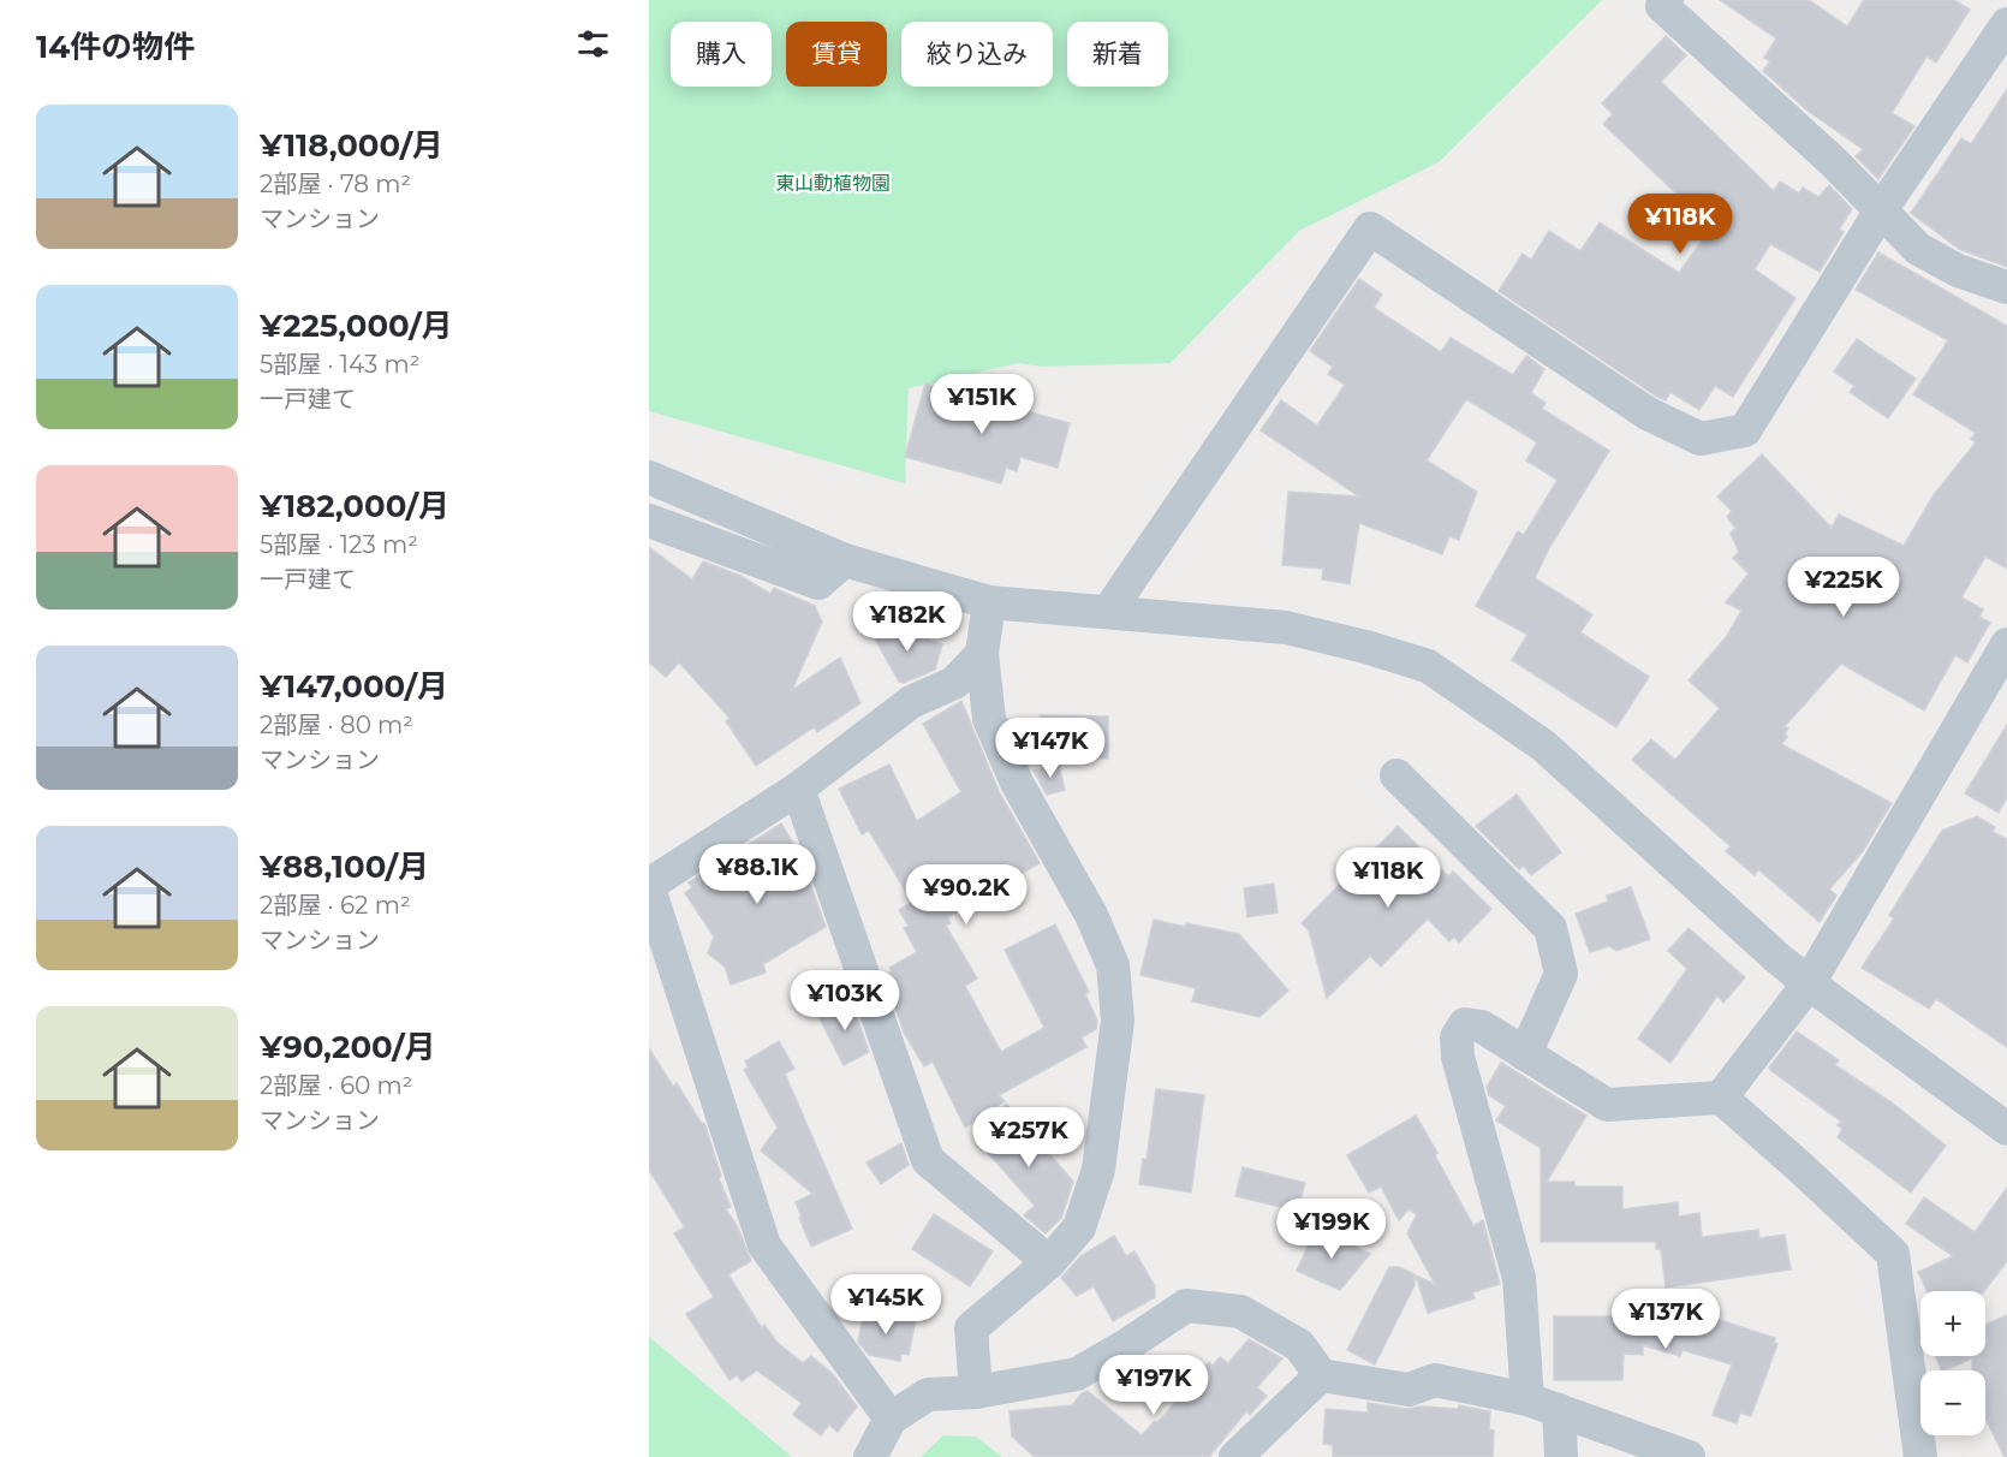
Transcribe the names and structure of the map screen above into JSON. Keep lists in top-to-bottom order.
{
  "parks": ["東山動植物園"],
  "page": {
    "heading": "14件の物件",
    "chip": [
      "購入",
      "賃貸",
      "絞り込み",
      "新着"
    ],
    "list": [
      {
        "name": "¥118,000/月",
        "note": "2部屋 · 78 m² · マンション"
      },
      {
        "name": "¥225,000/月",
        "note": "5部屋 · 143 m² · 一戸建て"
      },
      {
        "name": "¥182,000/月",
        "note": "5部屋 · 123 m² · 一戸建て"
      },
      {
        "name": "¥147,000/月",
        "note": "2部屋 · 80 m² · マンション"
      },
      {
        "name": "¥88,100/月",
        "note": "2部屋 · 62 m² · マンション"
      },
      {
        "name": "¥90,200/月",
        "note": "2部屋 · 60 m² · マンション"
      }
    ],
    "price": [
      "¥118K",
      "¥151K",
      "¥225K",
      "¥182K",
      "¥147K",
      "¥88.1K",
      "¥118K",
      "¥90.2K",
      "¥103K",
      "¥257K",
      "¥199K",
      "¥145K",
      "¥137K",
      "¥197K"
    ],
    "map_buttons": ["+", "−"]
  }
}
